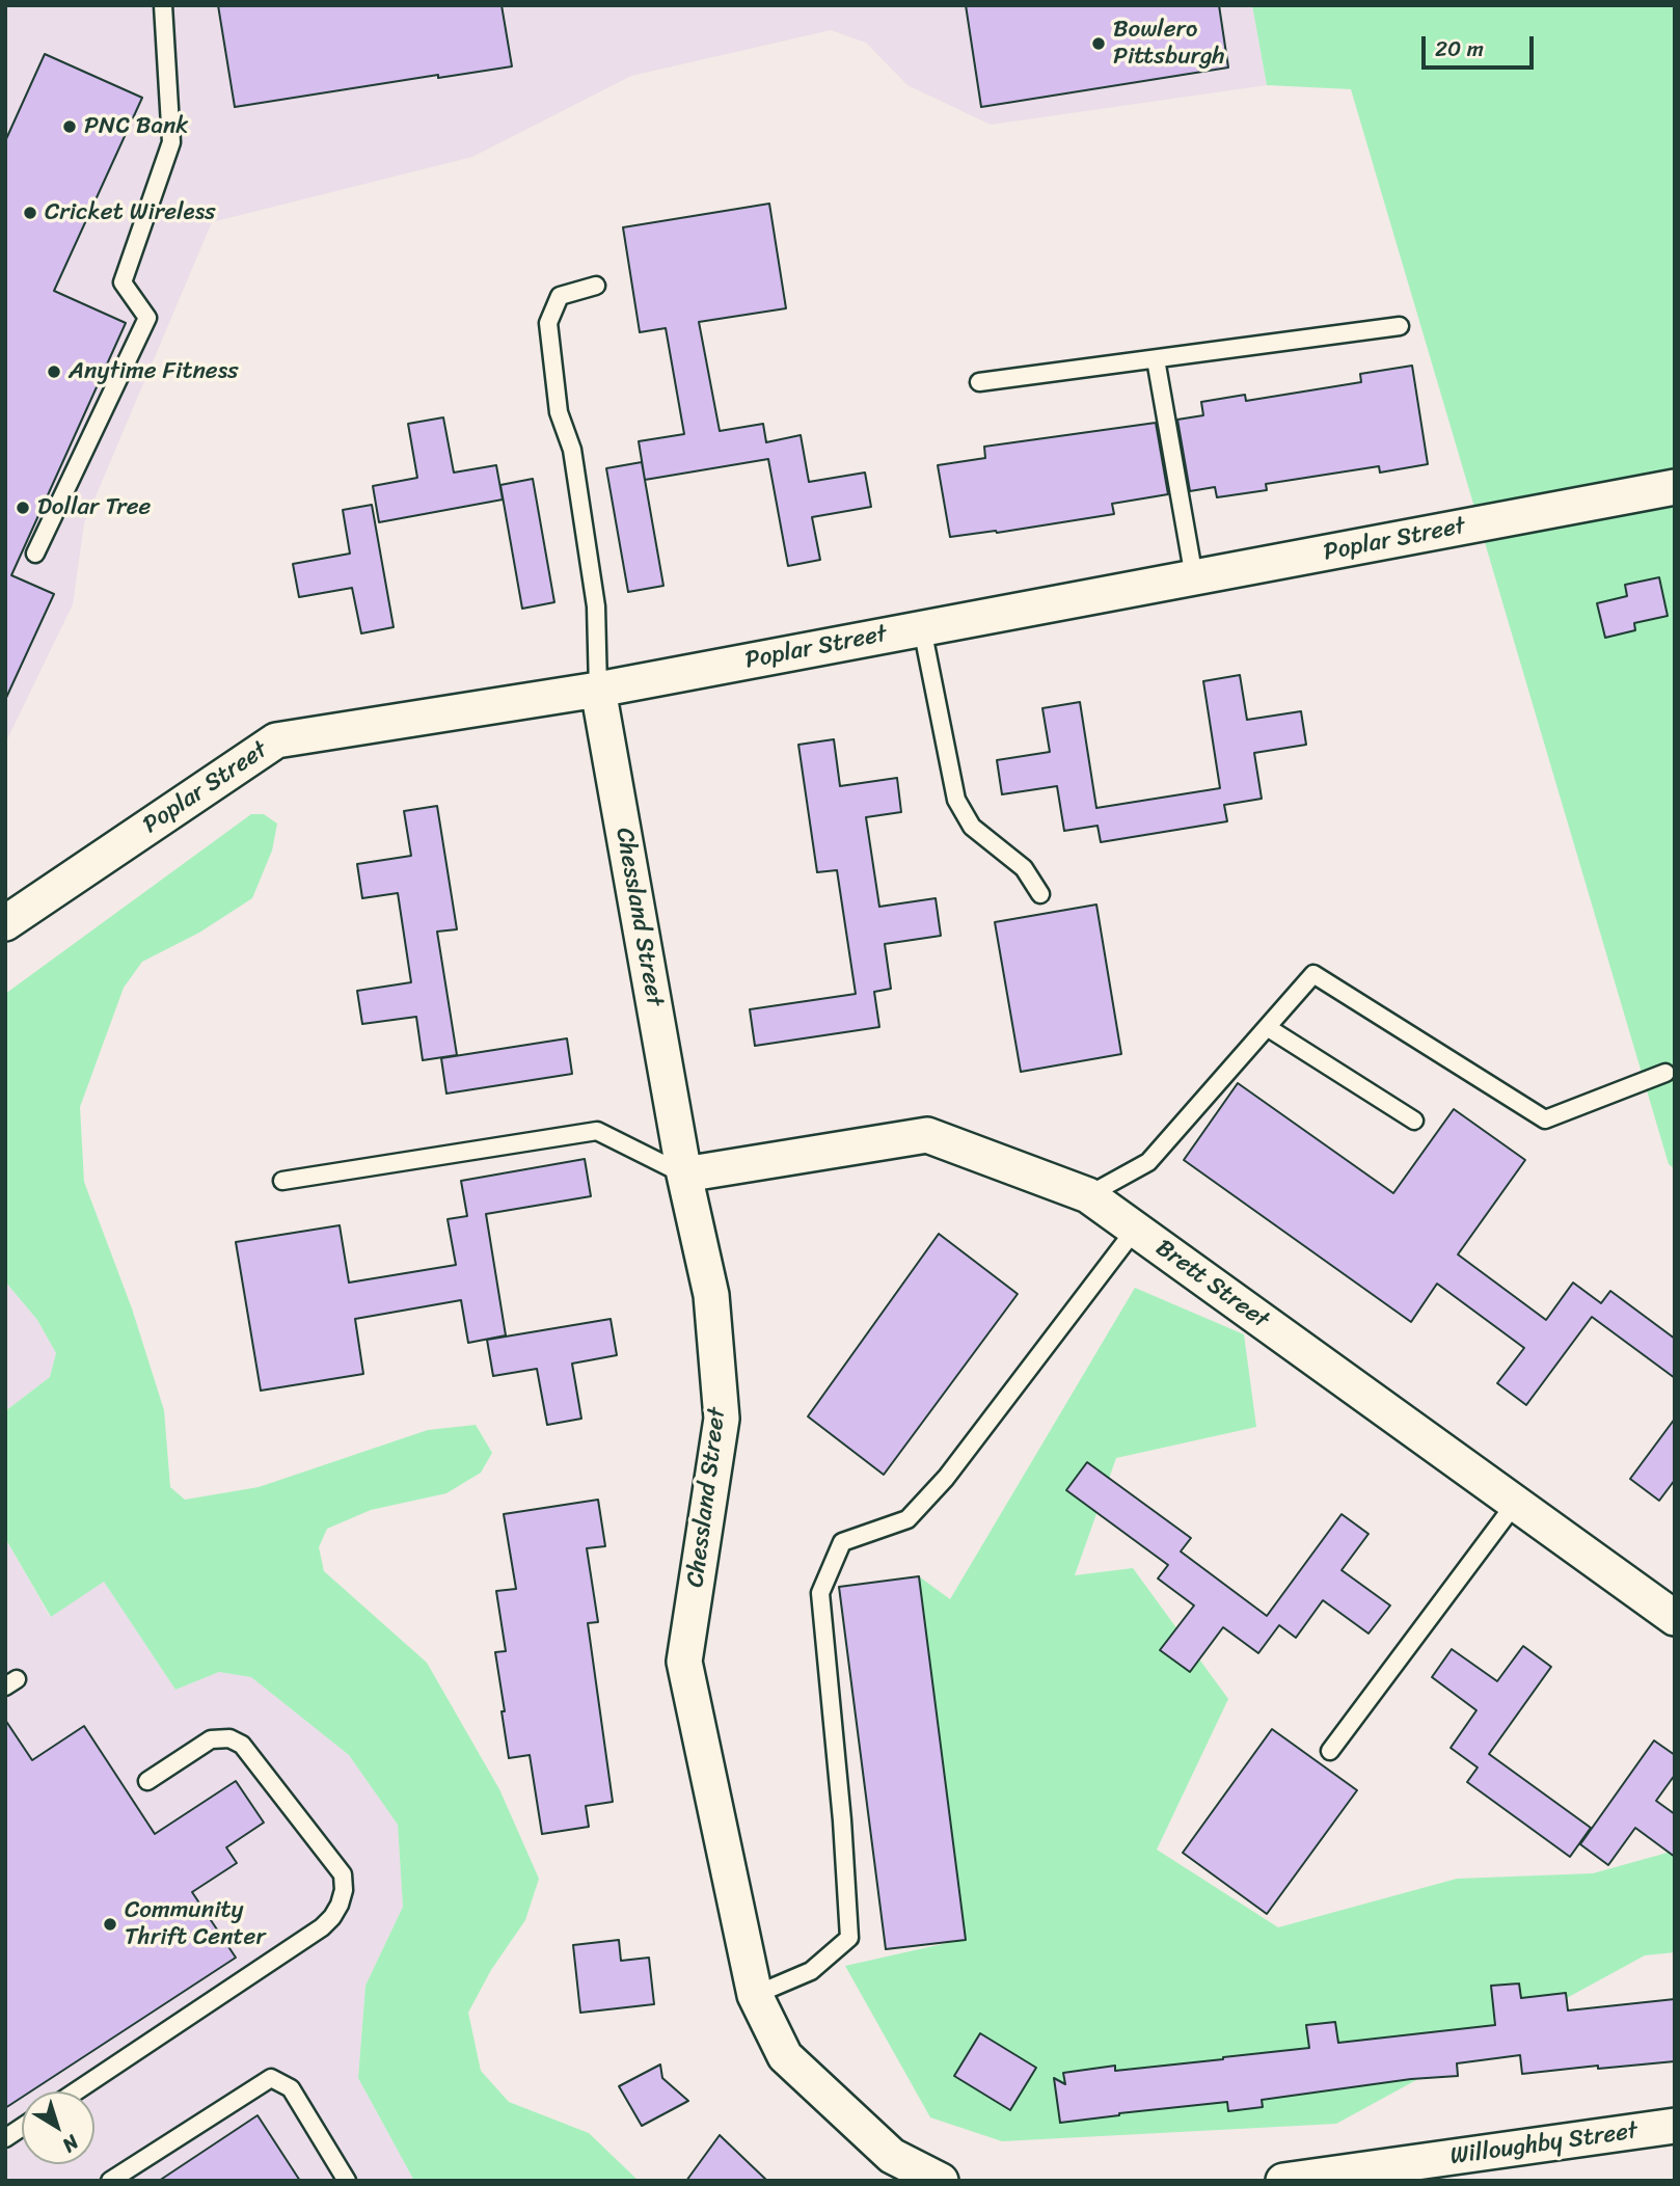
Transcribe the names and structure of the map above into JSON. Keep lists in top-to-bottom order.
{
  "streets": {
    "street": [
      "Poplar Street",
      "Chessland Street",
      "Brett Street",
      "Willoughby Street"
    ]
  },
  "crossings": [
    ["Poplar Street", "Chessland Street"],
    ["Chessland Street", "Brett Street"]
  ],
  "places": [
    "Bowlero Pittsburgh",
    "PNC Bank",
    "Cricket Wireless",
    "Anytime Fitness",
    "Dollar Tree",
    "Community Thrift Center"
  ],
  "scale_bar": "20 m",
  "north": "bottom right"
}
